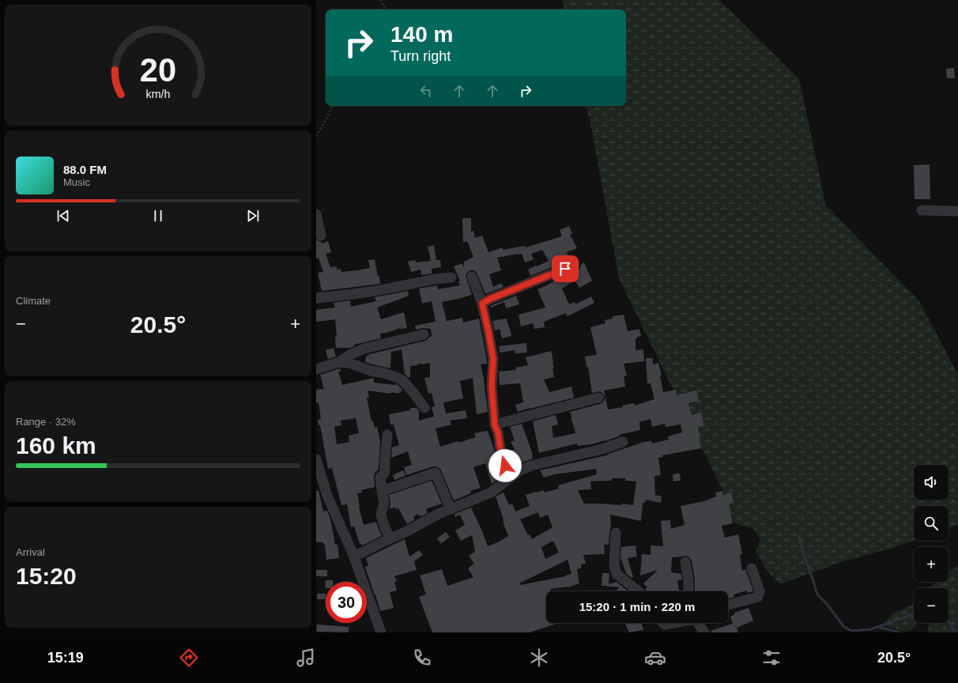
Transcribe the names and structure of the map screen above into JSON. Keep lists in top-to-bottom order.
{
  "page": {
    "turn": ["140 m", "Turn right"],
    "song": ["88.0 FM", "Music"],
    "tile": [
      "Climate",
      ["Range · 32%", "160 km"],
      ["Arrival", "15:20"]
    ],
    "heat": ["−", "20.5°", "+"],
    "map_buttons": ["+", "−"],
    "limit": "30",
    "trip": "15:20 · 1 min · 220 m",
    "tabs": ["15:19", "20.5°"],
    "gauge": ["20", "km/h"]
  }
}
